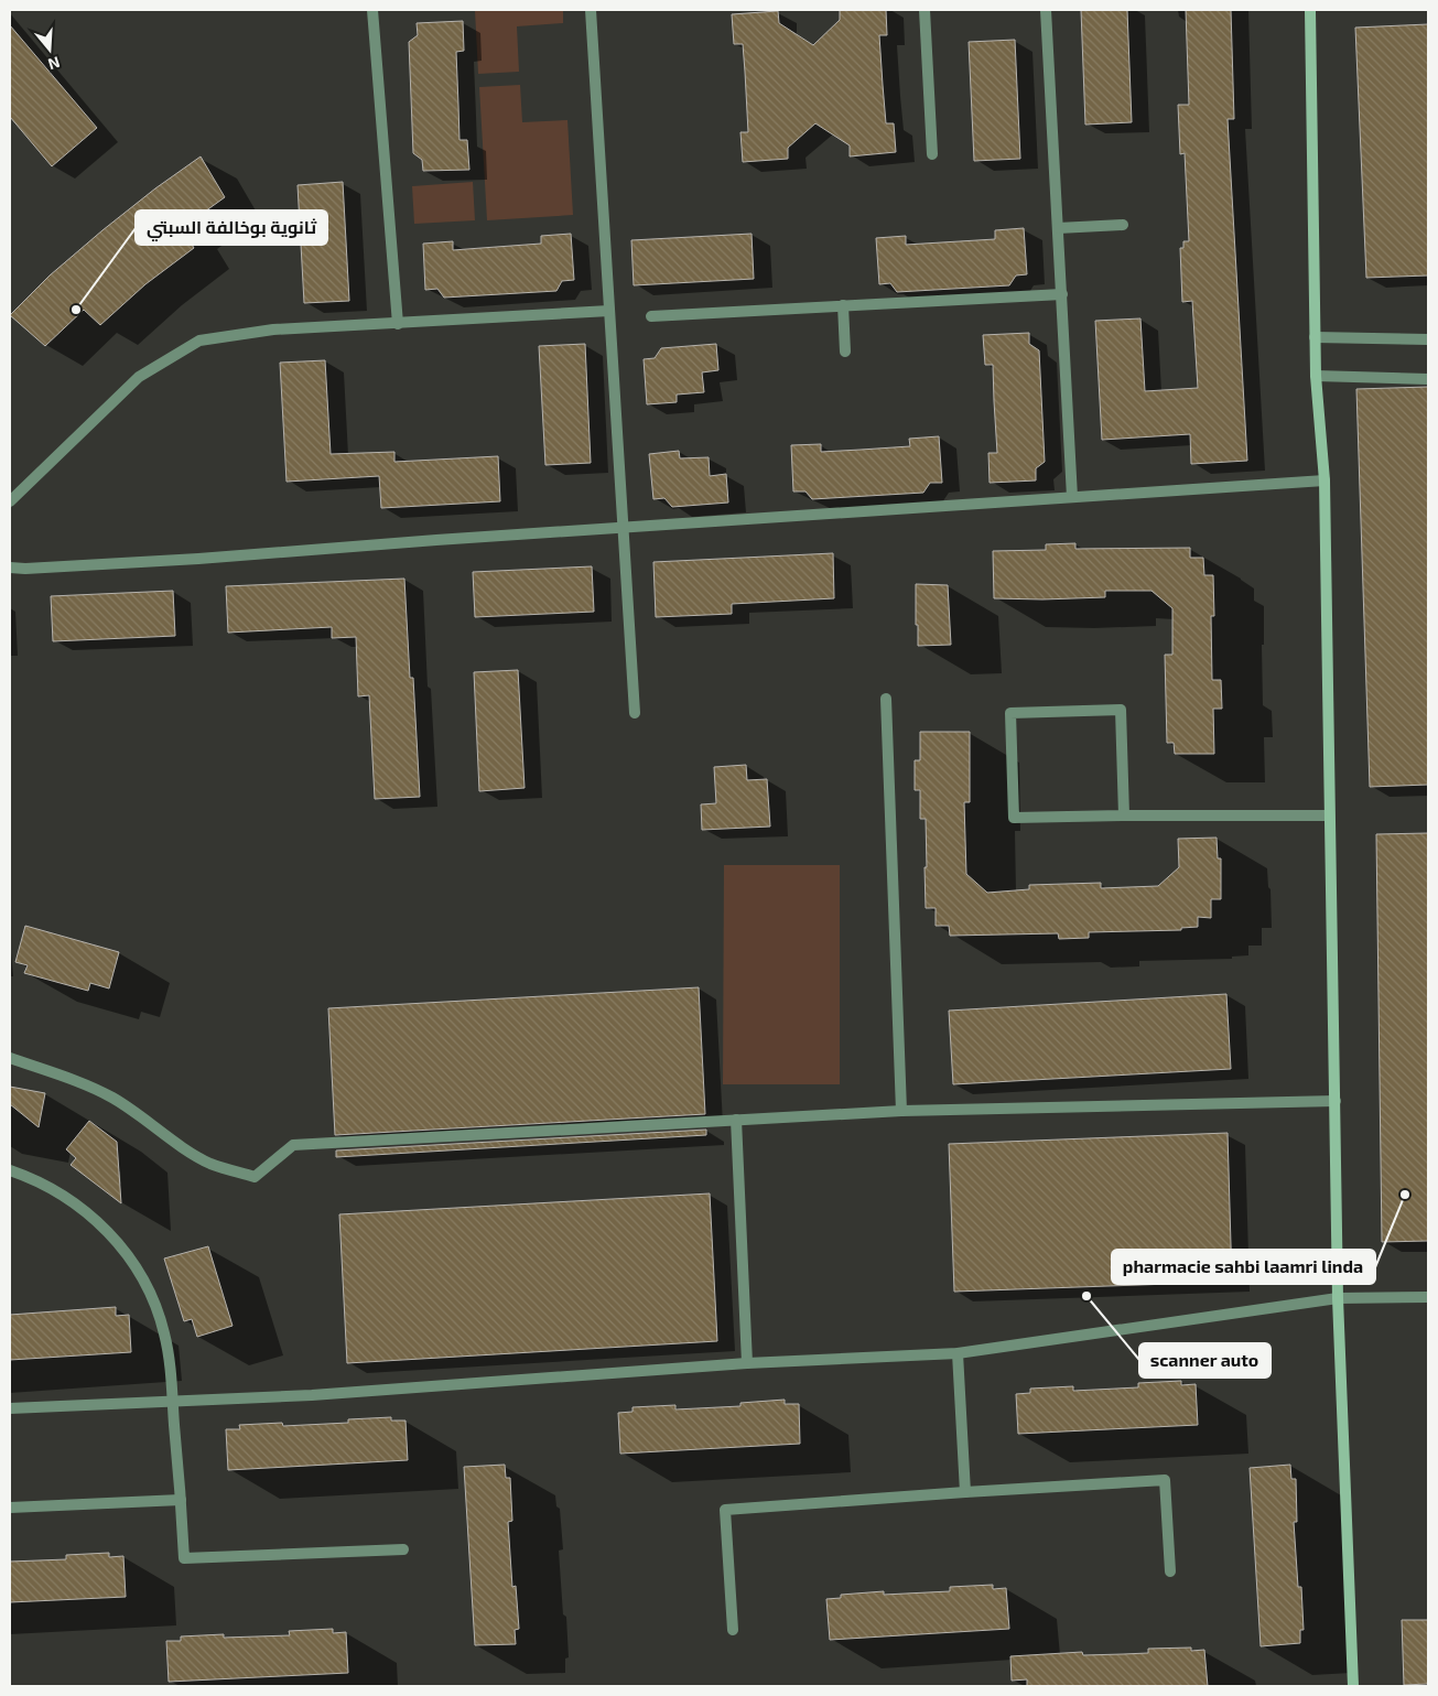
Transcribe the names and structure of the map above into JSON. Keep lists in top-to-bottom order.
{
  "places": ["ثانوية بوخالفة السبتي", "pharmacie sahbi laamri linda", "scanner auto"],
  "north": "bottom"
}
